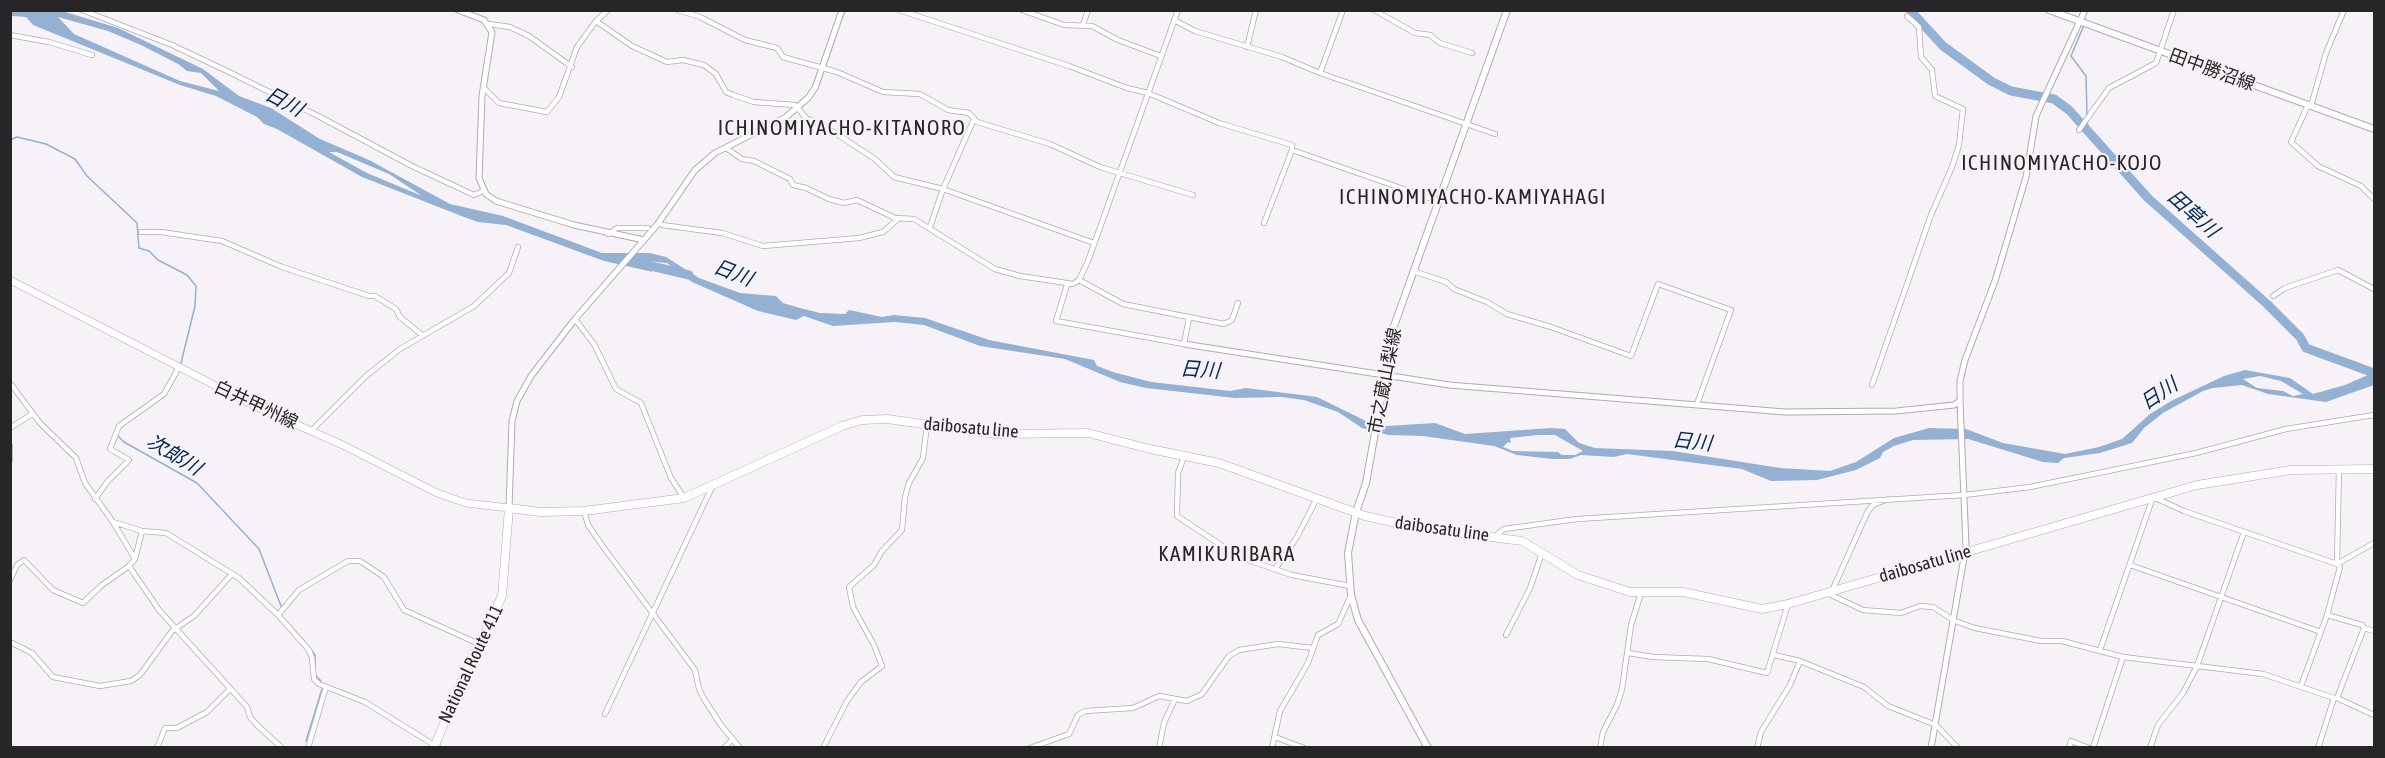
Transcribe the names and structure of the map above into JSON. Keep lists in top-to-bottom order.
{
  "streets": {
    "highway": ["daibosatu line", "National Route 411"],
    "main road": ["田中勝沼線", "市之蔵山梨線", "白井甲州線"]
  },
  "crossings": [
    ["市之蔵山梨線", "daibosatu line"],
    ["白井甲州線", "daibosatu line"],
    ["白井甲州線", "National Route 411"],
    ["daibosatu line", "National Route 411"]
  ],
  "districts": [
    "ICHINOMIYACHO-KITANORO",
    "ICHINOMIYACHO-KOJO",
    "ICHINOMIYACHO-KAMIYAHAGI",
    "KAMIKURIBARA"
  ],
  "water": ["日川", "田草川", "次郎川"]
}
